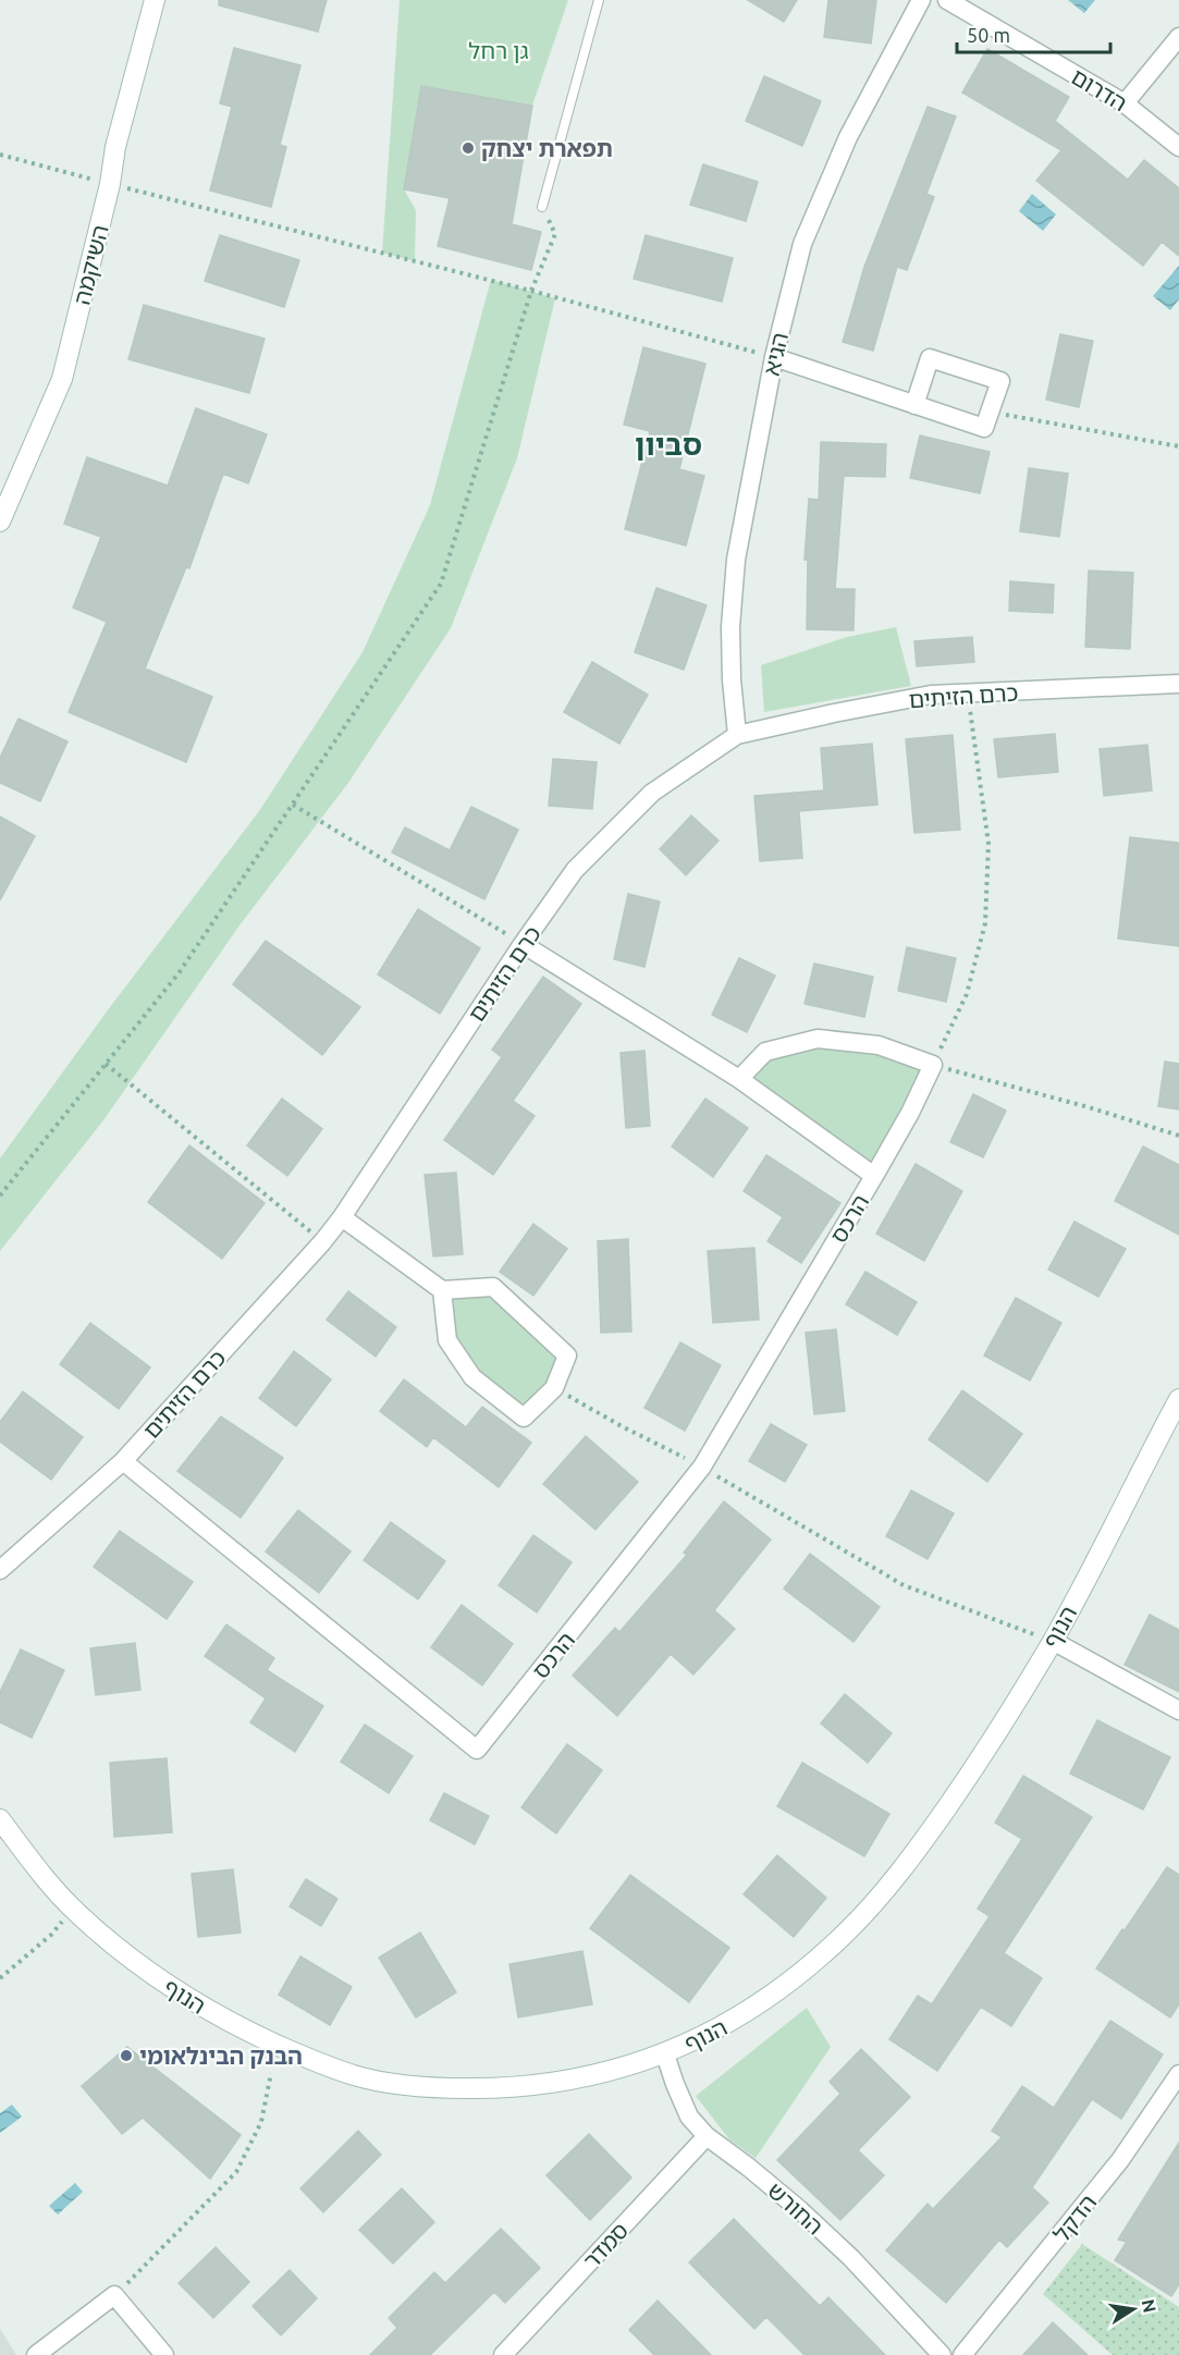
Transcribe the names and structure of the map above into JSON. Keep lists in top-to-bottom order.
{
  "streets": {
    "street": [
      "הדרום",
      "השיקמה",
      "הגיא",
      "כרם הזיתים",
      "הרכס",
      "הנוף",
      "החורש",
      "הדקל",
      "סמדר"
    ]
  },
  "crossings": [
    ["הגיא", "כרם הזיתים"],
    ["כרם הזיתים", "הרכס"],
    ["הנוף", "החורש"],
    ["החורש", "סמדר"]
  ],
  "districts": ["סביון"],
  "parks": ["גן רחל"],
  "places": ["תפארת יצחק", "הבנק הבינלאומי"],
  "scale_bar": "50 m",
  "north": "right"
}
